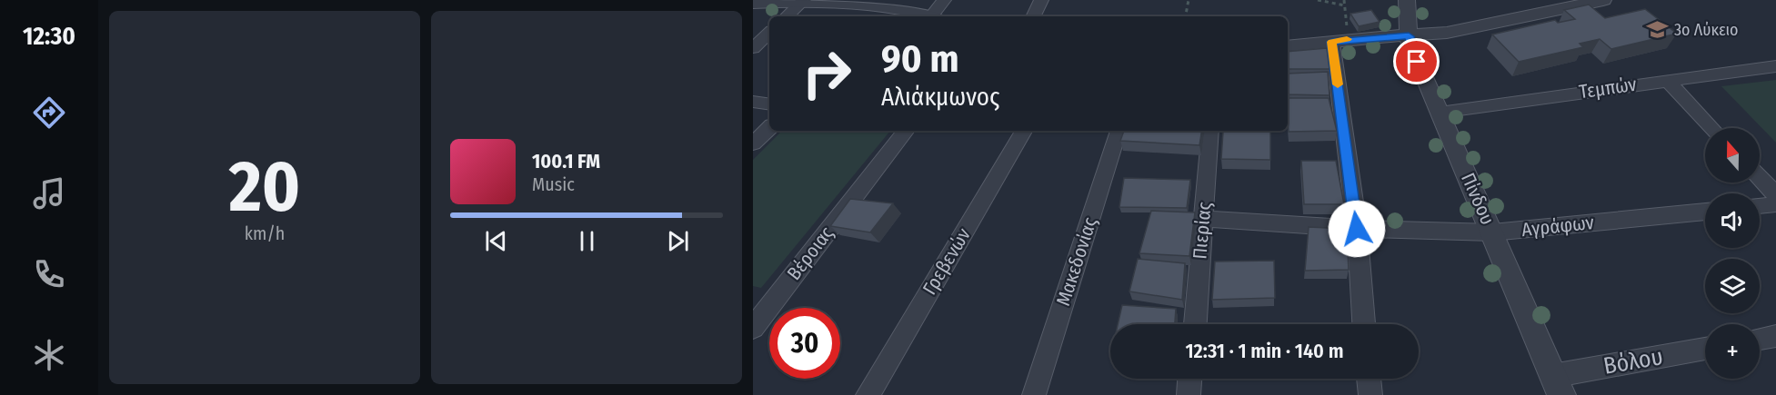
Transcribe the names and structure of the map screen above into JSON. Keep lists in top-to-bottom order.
{
  "streets": {
    "street": [
      "Τεμπών",
      "Πίνδου",
      "Αγράφων",
      "Πιερίας",
      "Βέροιας",
      "Γρεβενών",
      "Μακεδονίας",
      "Βόλου"
    ]
  },
  "crossings": [
    ["Τεμπών", "Πίνδου"],
    ["Πίνδου", "Αγράφων"],
    ["Πίνδου", "Βόλου"],
    ["Αγράφων", "Πιερίας"]
  ],
  "places": {
    "school or university": ["3ο Λύκειο"]
  },
  "north": "top",
  "page": {
    "tabs": "12:30",
    "tile": ["20", "km/h"],
    "turn": ["90 m", "Αλιάκμωνος"],
    "map_buttons": "+",
    "song": ["100.1 FM", "Music"],
    "limit": "30",
    "trip": "12:31 · 1 min · 140 m"
  }
}
